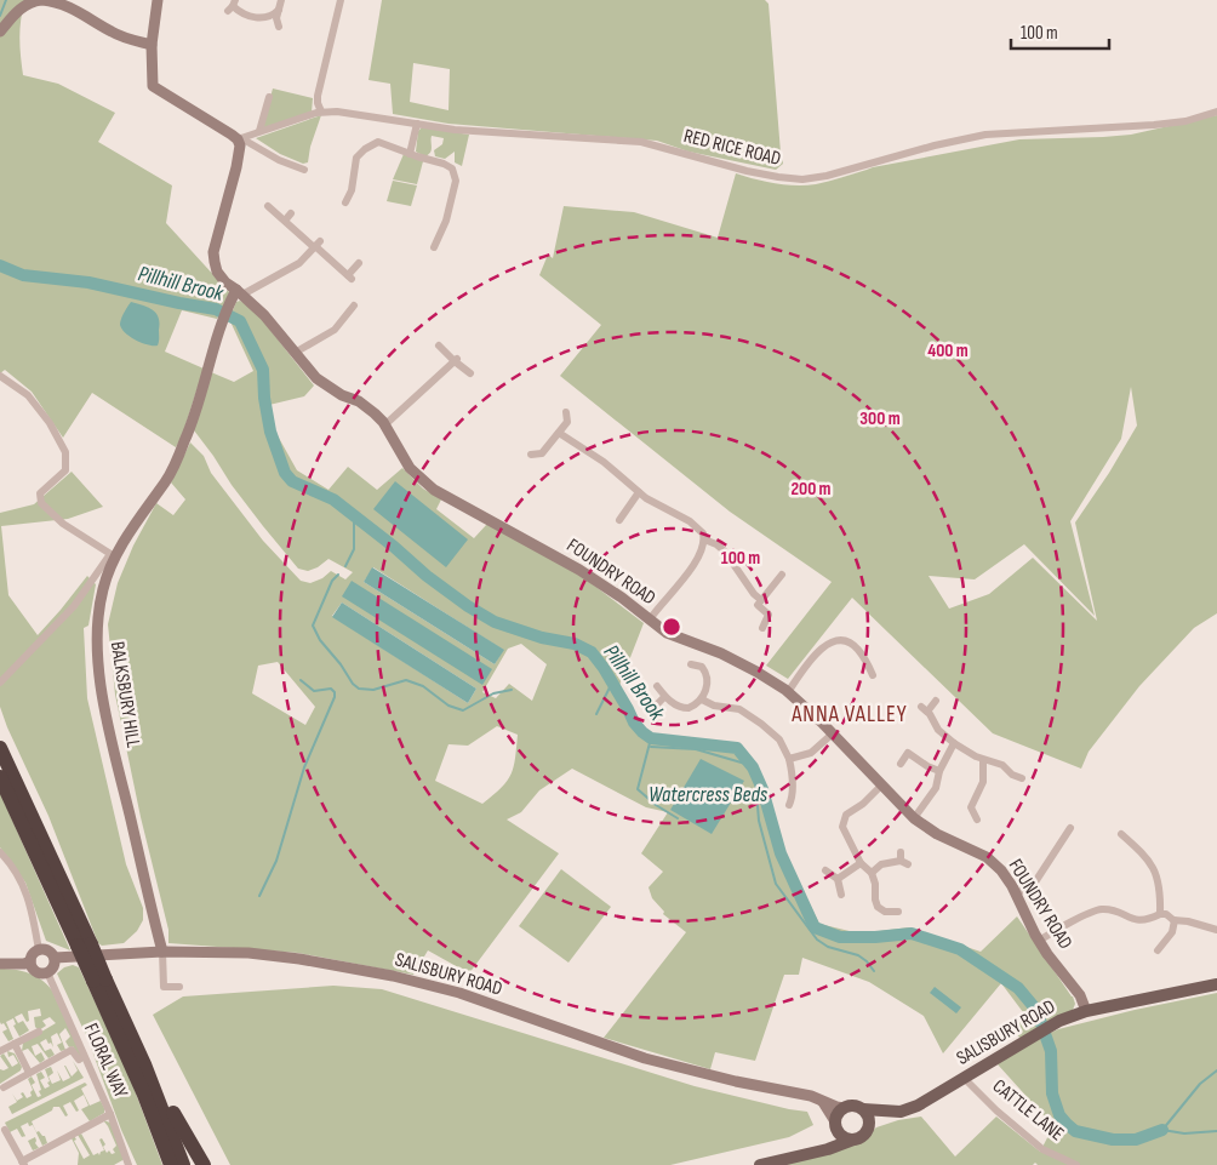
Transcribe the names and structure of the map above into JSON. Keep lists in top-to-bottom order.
{
  "streets": {
    "main road": ["SALISBURY ROAD"],
    "street": [
      "RED RICE ROAD",
      "FOUNDRY ROAD",
      "BALKSBURY HILL",
      "FLORAL WAY",
      "CATTLE LANE"
    ]
  },
  "crossings": [
    ["RED RICE ROAD", "FOUNDRY ROAD"],
    ["FOUNDRY ROAD", "BALKSBURY HILL"],
    ["FOUNDRY ROAD", "SALISBURY ROAD"],
    ["BALKSBURY HILL", "SALISBURY ROAD"],
    ["SALISBURY ROAD", "FLORAL WAY"],
    ["SALISBURY ROAD", "CATTLE LANE"]
  ],
  "districts": ["ANNA VALLEY"],
  "water": ["Pillhill Brook", "Watercress Beds"],
  "scale_bar": "100 m",
  "rings": [
    "400 m",
    "300 m",
    "200 m",
    "100 m"
  ]
}
